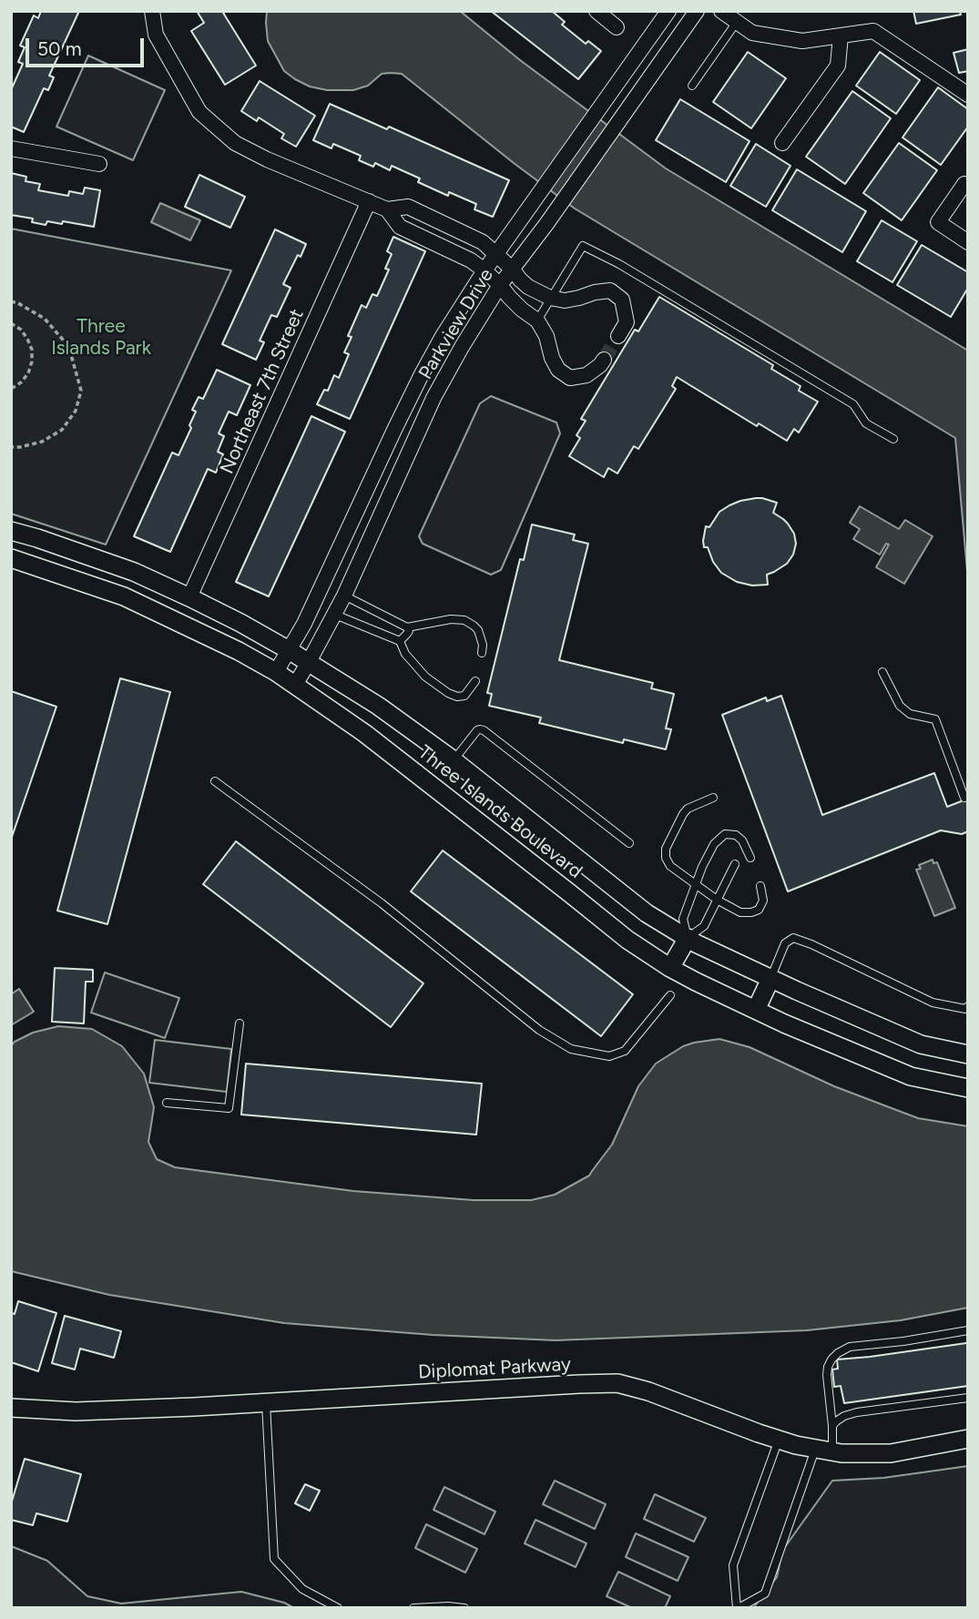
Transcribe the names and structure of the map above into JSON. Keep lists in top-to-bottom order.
{
  "streets": {
    "street": [
      "Parkview Drive",
      "Northeast 7th Street",
      "Three Islands Boulevard",
      "Diplomat Parkway"
    ]
  },
  "crossings": [
    ["Parkview Drive", "Three Islands Boulevard"],
    ["Northeast 7th Street", "Three Islands Boulevard"]
  ],
  "parks": ["Three Islands Park"],
  "scale_bar": "50 m"
}
